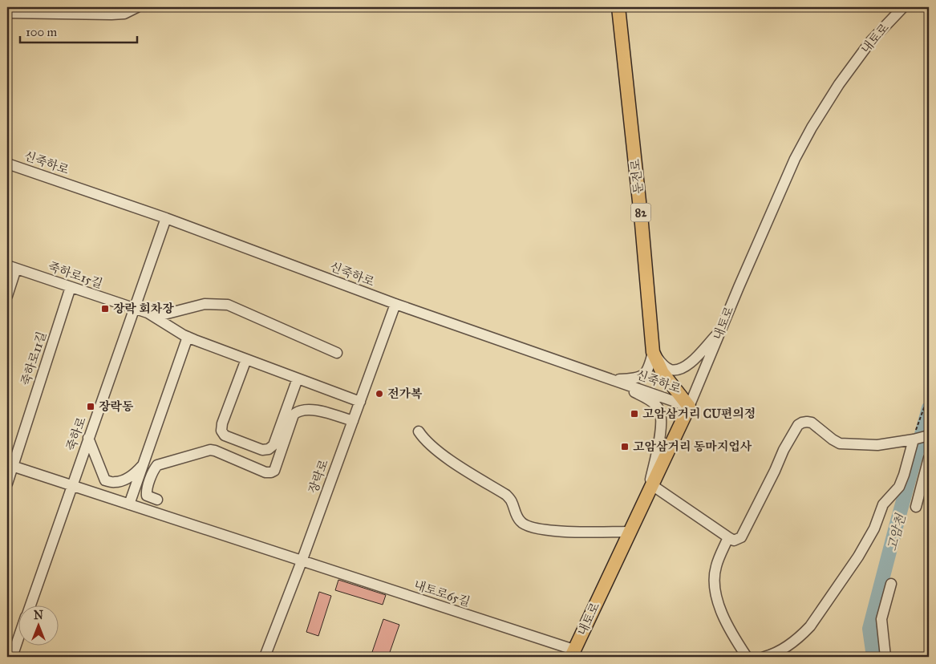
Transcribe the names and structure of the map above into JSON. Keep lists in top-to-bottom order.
{
  "streets": {
    "main road": ["내토로", "둔전로", "82"],
    "street": [
      "신죽하로",
      "죽하로15길",
      "죽하로11길",
      "죽하로",
      "장락로",
      "내토로65길"
    ]
  },
  "crossings": [
    ["내토로", "신죽하로"],
    ["내토로", "둔전로"],
    ["내토로", "내토로65길"],
    ["신죽하로", "둔전로"],
    ["신죽하로", "죽하로"],
    ["신죽하로", "장락로"],
    ["죽하로15길", "죽하로11길"],
    ["죽하로15길", "죽하로"],
    ["죽하로15길", "장락로"],
    ["죽하로11길", "내토로65길"],
    ["죽하로", "내토로65길"],
    ["장락로", "내토로65길"]
  ],
  "water": ["고암천"],
  "places": {
    "transit": [
      "장락 회차장",
      "장락동",
      "고암삼거리 CU편의정",
      "고암삼거리 동마지업사"
    ],
    "other": ["전가복"]
  },
  "scale_bar": "100 m",
  "north": "top"
}
